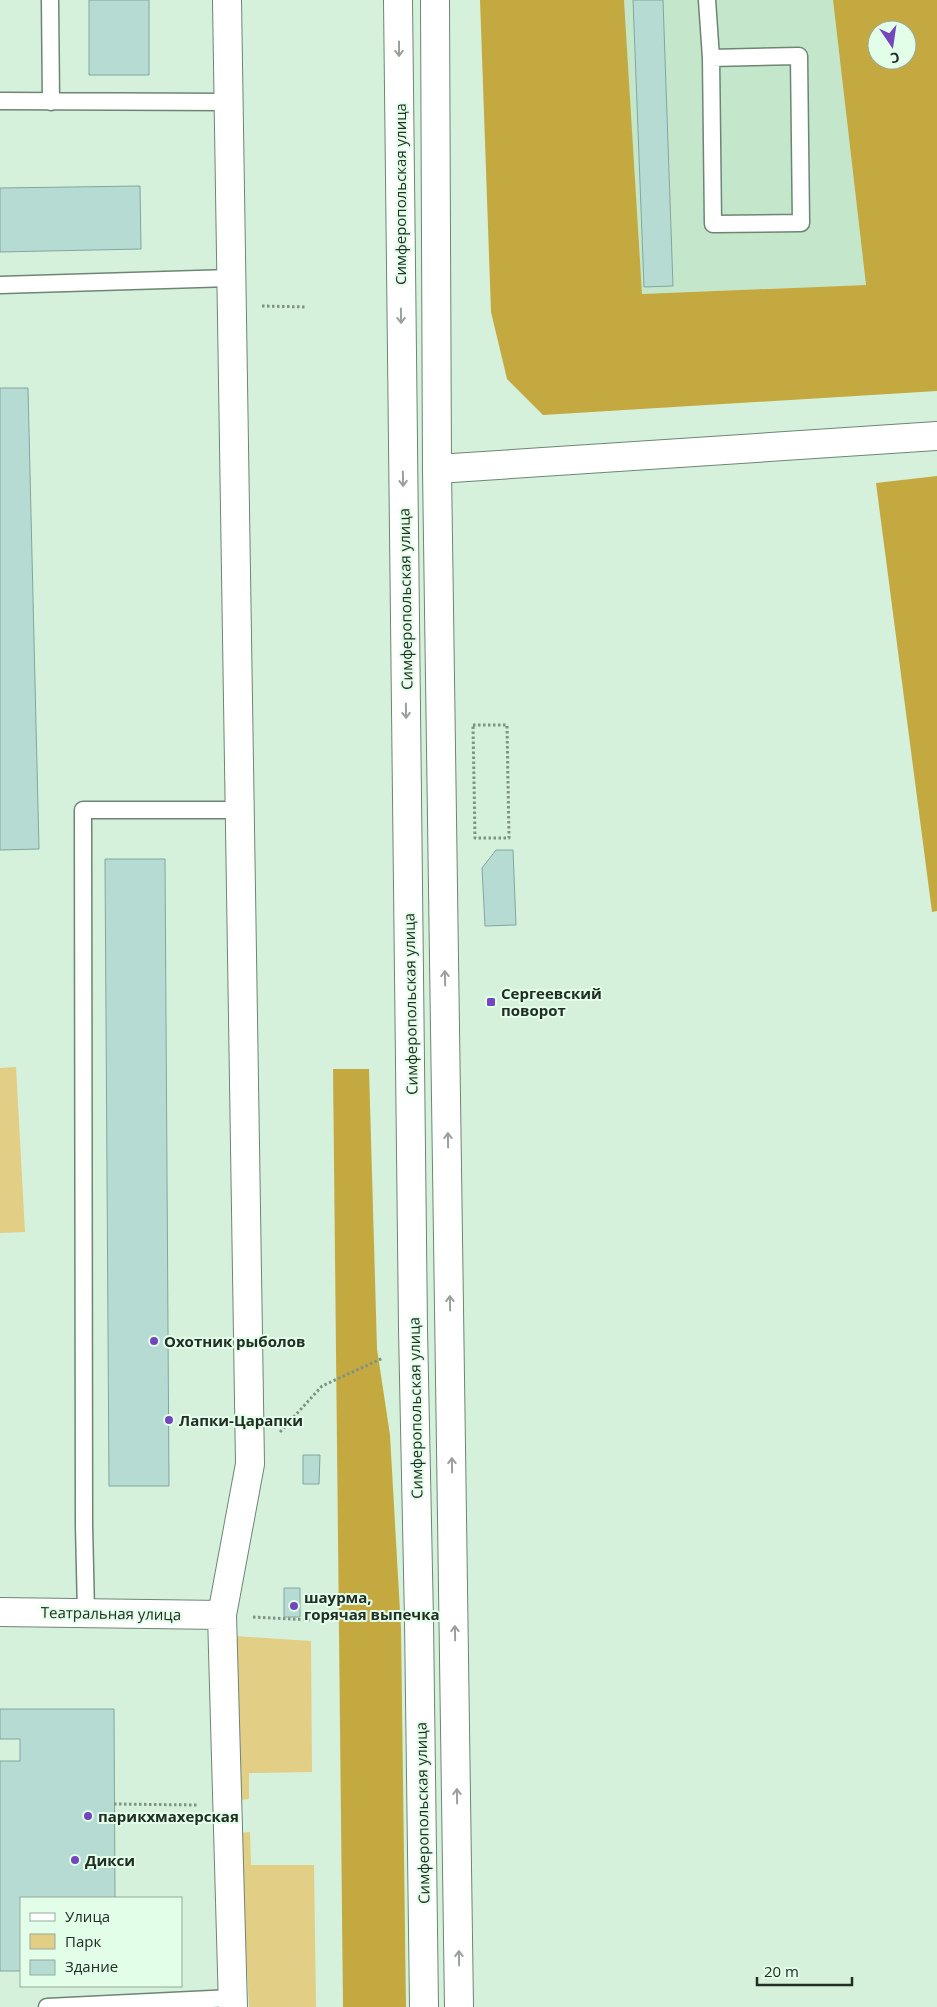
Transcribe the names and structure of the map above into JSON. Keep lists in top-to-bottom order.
{
  "streets": {
    "main road": ["Симферопольская улица", "Театральная улица"]
  },
  "places": {
    "transit": ["Сергеевский поворот"],
    "other": [
      "Охотник рыболов",
      "Лапки-Царапки",
      "шаурма, горячая выпечка",
      "парикхмахерская",
      "Дикси"
    ]
  },
  "legend": ["Улица", "Парк", "Здание"],
  "scale_bar": "20 m",
  "north": "bottom"
}
